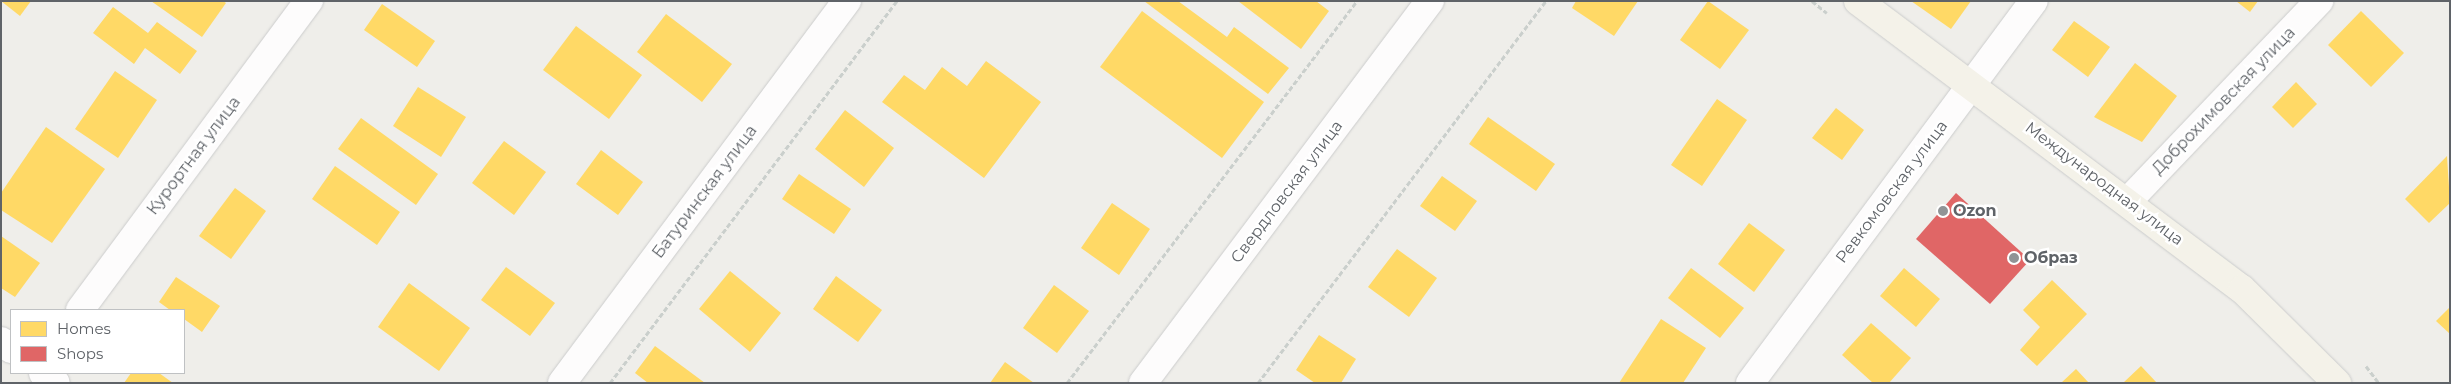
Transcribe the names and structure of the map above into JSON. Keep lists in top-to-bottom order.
{
  "streets": {
    "main road": ["Международная улица"],
    "street": [
      "Доброхимовская улица",
      "Курортная улица",
      "Батуринская улица",
      "Свердловская улица",
      "Ревкомовская улица"
    ]
  },
  "crossings": [
    ["Доброхимовская улица", "Международная улица"],
    ["Международная улица", "Ревкомовская улица"]
  ],
  "places": ["Ozon", "Образ"],
  "legend": ["Homes", "Shops"]
}
